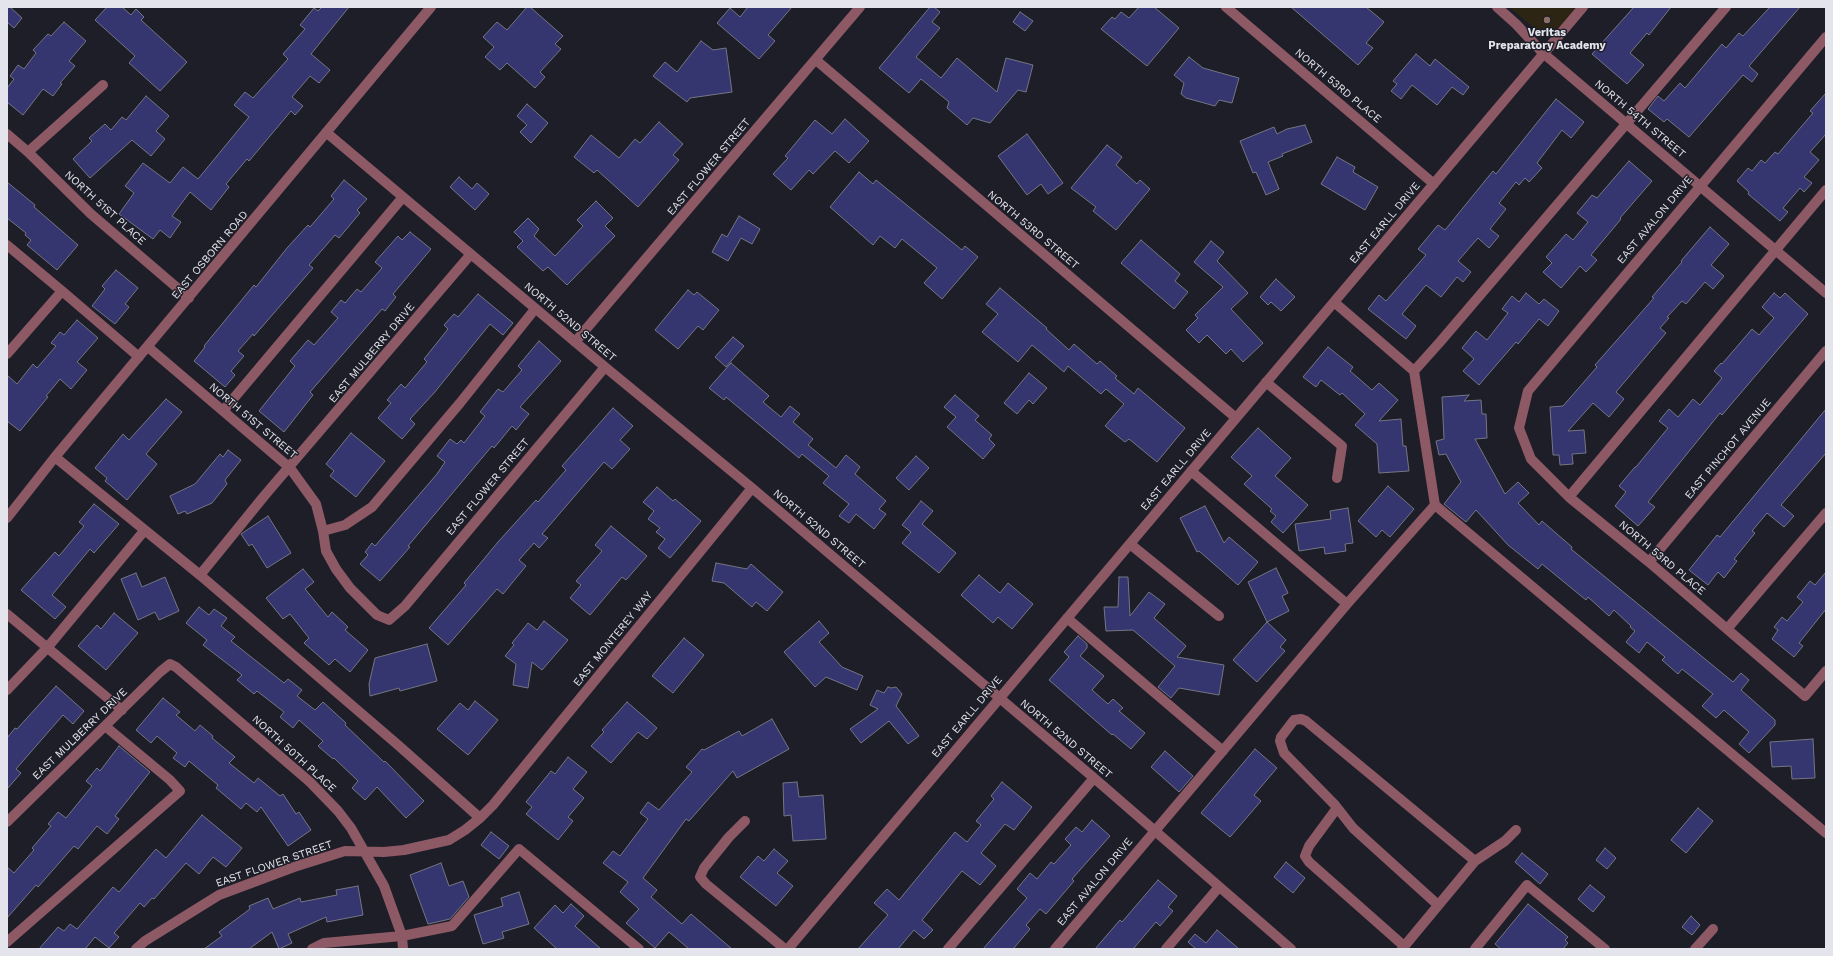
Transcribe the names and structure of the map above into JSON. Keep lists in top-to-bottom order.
{
  "streets": {
    "street": [
      "NORTH 53RD PLACE",
      "NORTH 54TH STREET",
      "EAST FLOWER STREET",
      "NORTH 51ST PLACE",
      "EAST AVALON DRIVE",
      "EAST EARLL DRIVE",
      "NORTH 53RD STREET",
      "EAST OSBORN ROAD",
      "NORTH 52ND STREET",
      "EAST MULBERRY DRIVE",
      "NORTH 51ST STREET",
      "EAST PINCHOT AVENUE",
      "EAST MONTEREY WAY",
      "NORTH 50TH PLACE"
    ]
  },
  "crossings": [
    ["NORTH 53RD PLACE", "EAST AVALON DRIVE"],
    ["NORTH 53RD PLACE", "EAST EARLL DRIVE"],
    ["NORTH 53RD PLACE", "EAST PINCHOT AVENUE"],
    ["NORTH 54TH STREET", "EAST AVALON DRIVE"],
    ["NORTH 54TH STREET", "EAST EARLL DRIVE"],
    ["EAST FLOWER STREET", "NORTH 53RD STREET"],
    ["EAST FLOWER STREET", "NORTH 52ND STREET"],
    ["EAST FLOWER STREET", "NORTH 51ST STREET"],
    ["EAST FLOWER STREET", "EAST MONTEREY WAY"],
    ["EAST FLOWER STREET", "NORTH 50TH PLACE"],
    ["NORTH 51ST PLACE", "EAST OSBORN ROAD"],
    ["EAST AVALON DRIVE", "NORTH 52ND STREET"],
    ["EAST EARLL DRIVE", "NORTH 53RD STREET"],
    ["EAST EARLL DRIVE", "NORTH 52ND STREET"],
    ["EAST OSBORN ROAD", "NORTH 52ND STREET"],
    ["EAST OSBORN ROAD", "NORTH 51ST STREET"],
    ["NORTH 52ND STREET", "EAST MULBERRY DRIVE"],
    ["NORTH 52ND STREET", "EAST MONTEREY WAY"],
    ["EAST MULBERRY DRIVE", "NORTH 51ST STREET"],
    ["EAST MULBERRY DRIVE", "NORTH 50TH PLACE"]
  ],
  "places": ["Veritas Preparatory Academy"]
}
